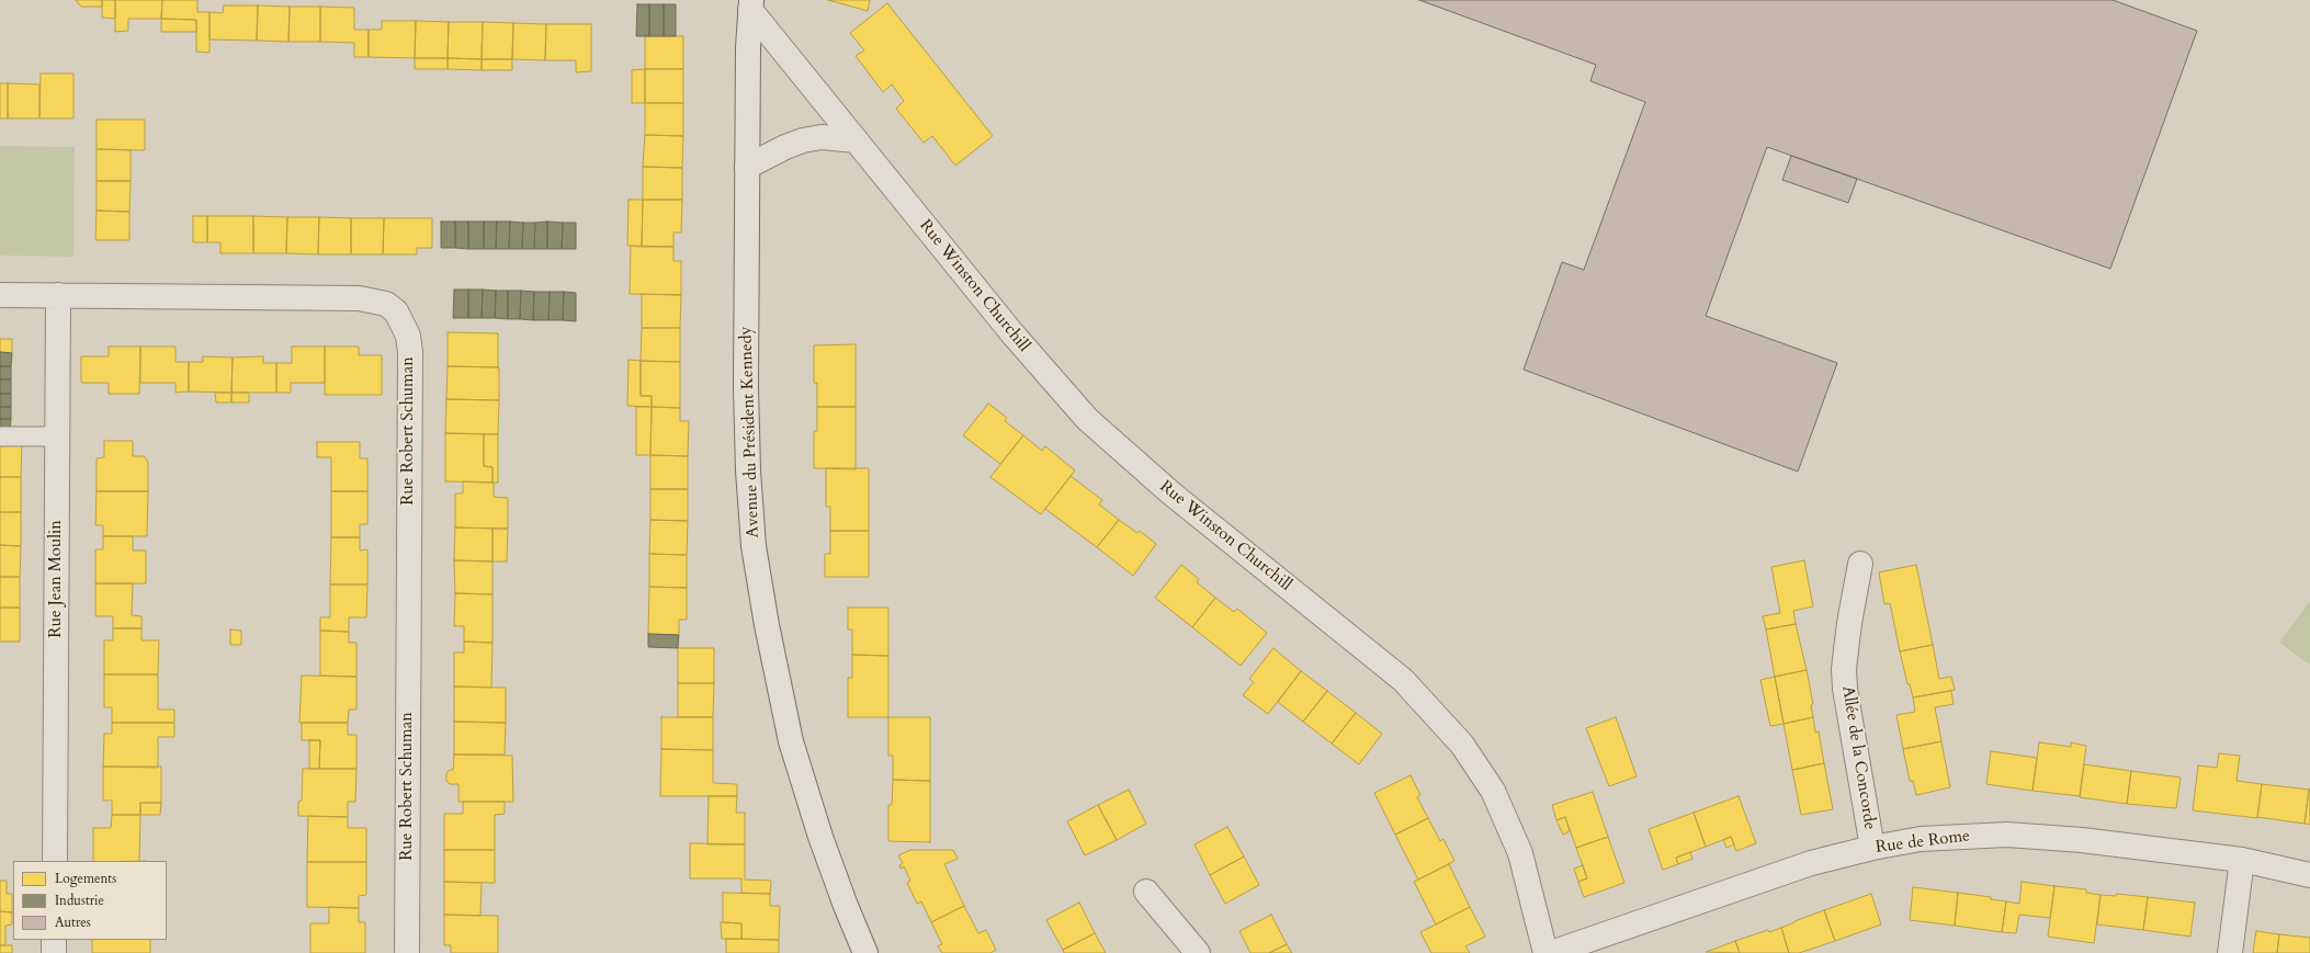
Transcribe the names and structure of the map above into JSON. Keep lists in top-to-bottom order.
{
  "streets": {
    "street": [
      "Rue Winston Churchill",
      "Rue Robert Schuman",
      "Avenue du Président Kennedy",
      "Rue Jean Moulin",
      "Allée de la Concorde",
      "Rue de Rome"
    ]
  },
  "crossings": [
    ["Rue Winston Churchill", "Avenue du Président Kennedy"],
    ["Rue Robert Schuman", "Rue Jean Moulin"],
    ["Allée de la Concorde", "Rue de Rome"]
  ],
  "legend": ["Logements", "Industrie", "Autres"]
}
